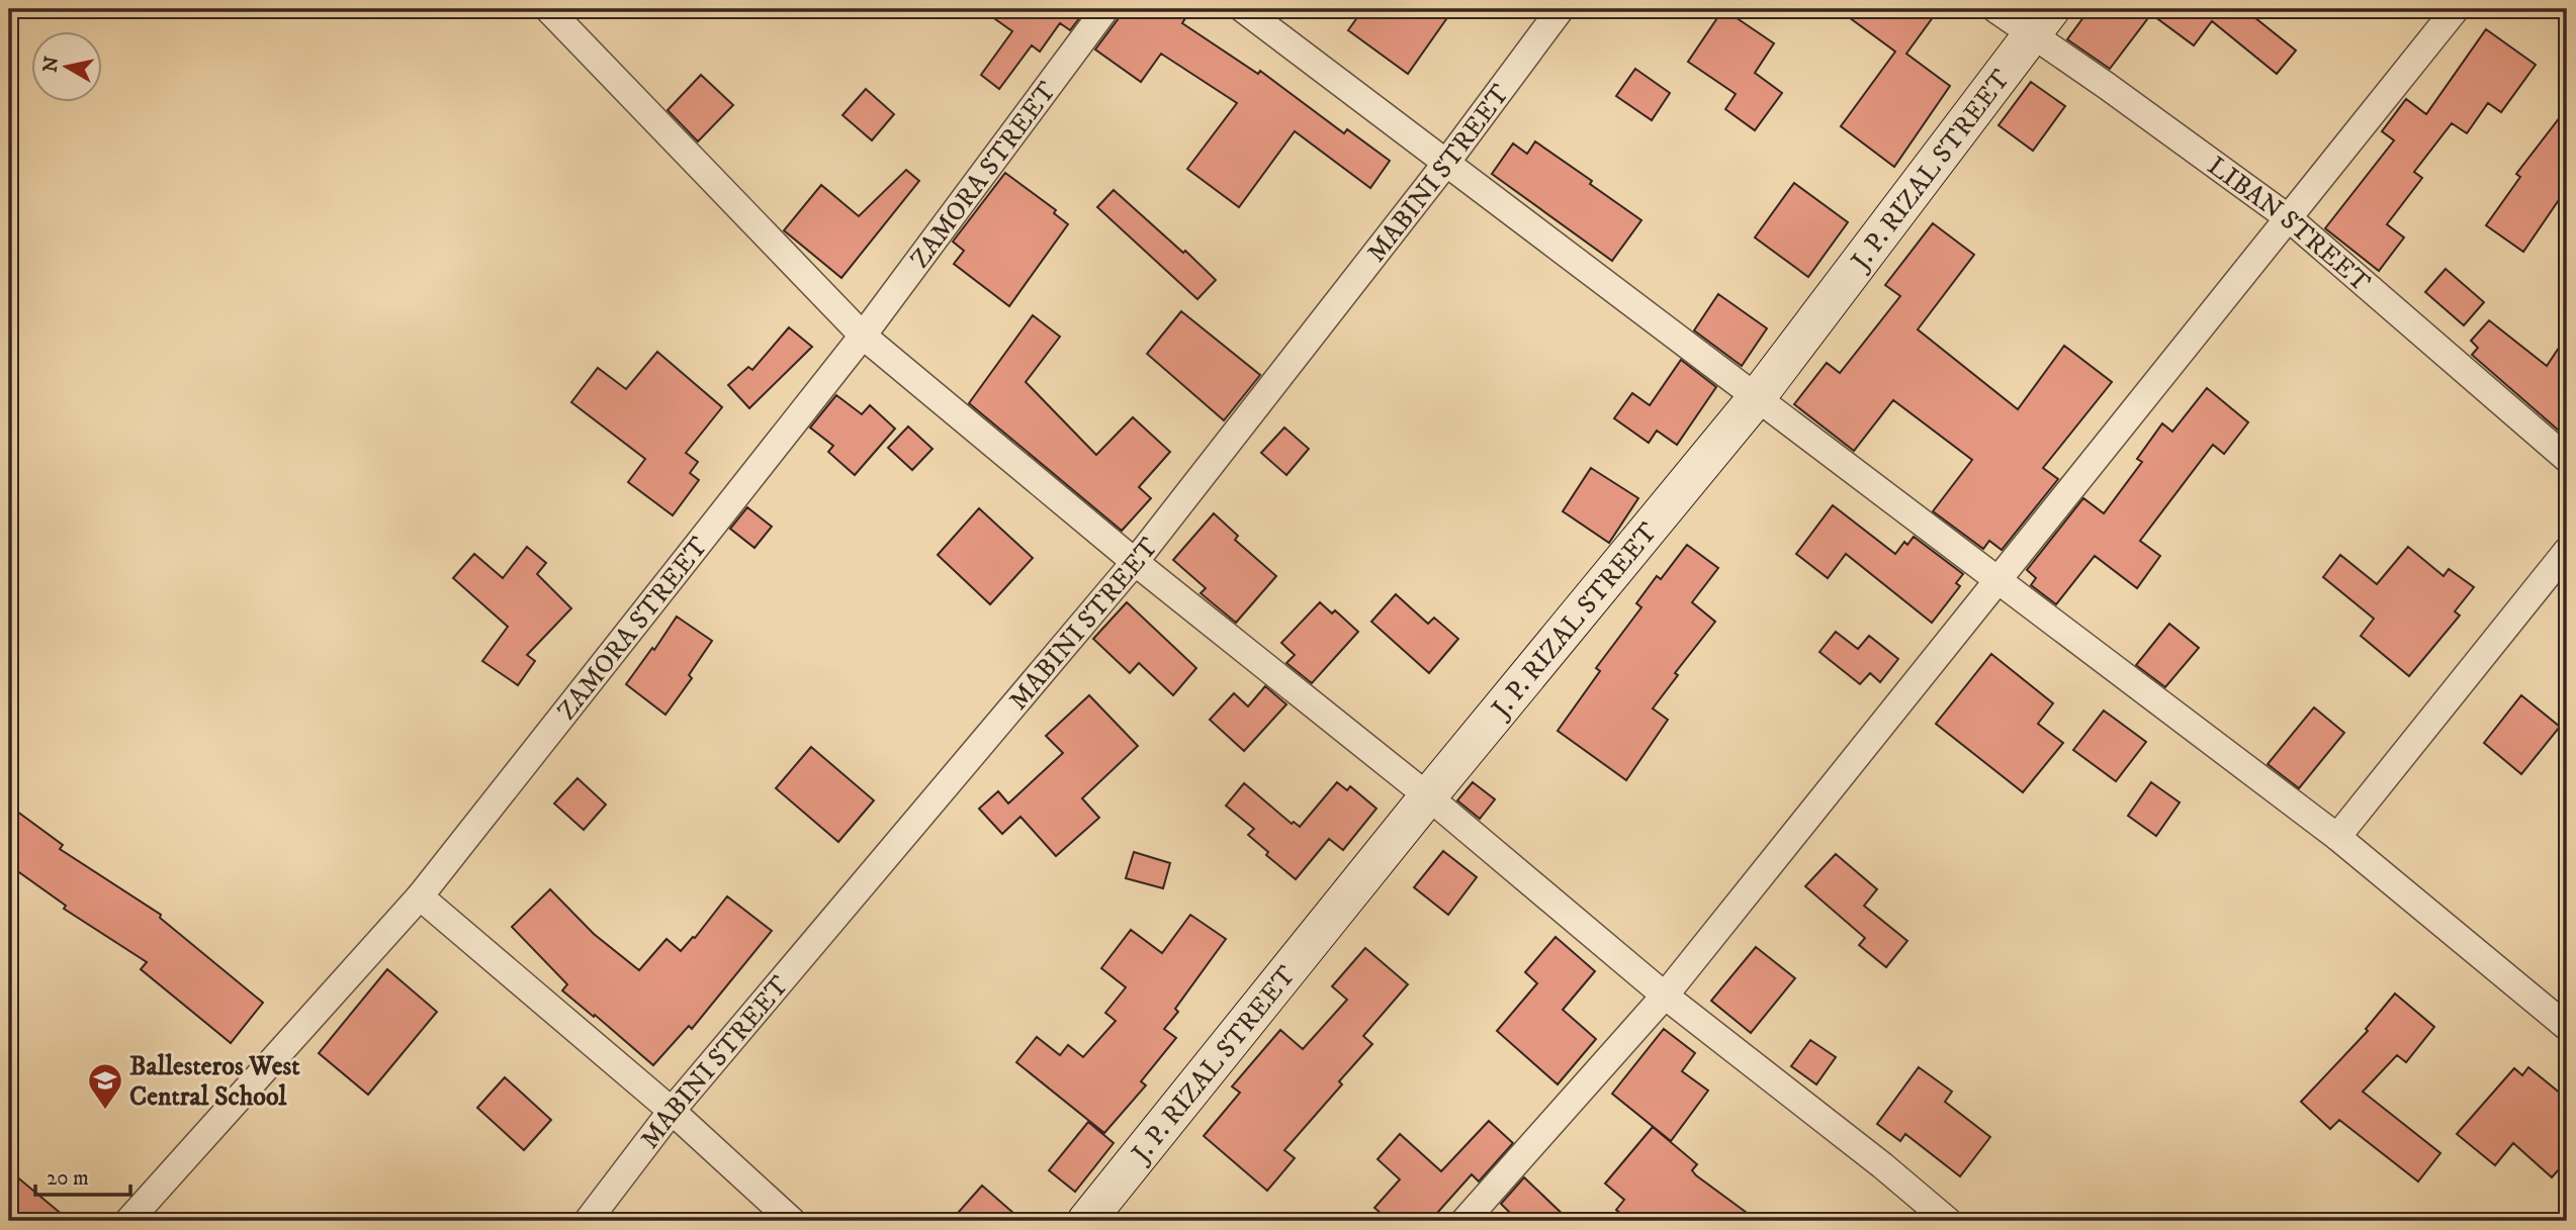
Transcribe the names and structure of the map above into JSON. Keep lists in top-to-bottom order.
{
  "streets": {
    "main road": ["J. P. RIZAL STREET"],
    "street": ["MABINI STREET", "ZAMORA STREET", "LIBAN STREET"]
  },
  "crossings": [
    ["J. P. RIZAL STREET", "LIBAN STREET"]
  ],
  "places": {
    "school or university": ["Ballesteros West Central School"]
  },
  "scale_bar": "20 m",
  "north": "left"
}
